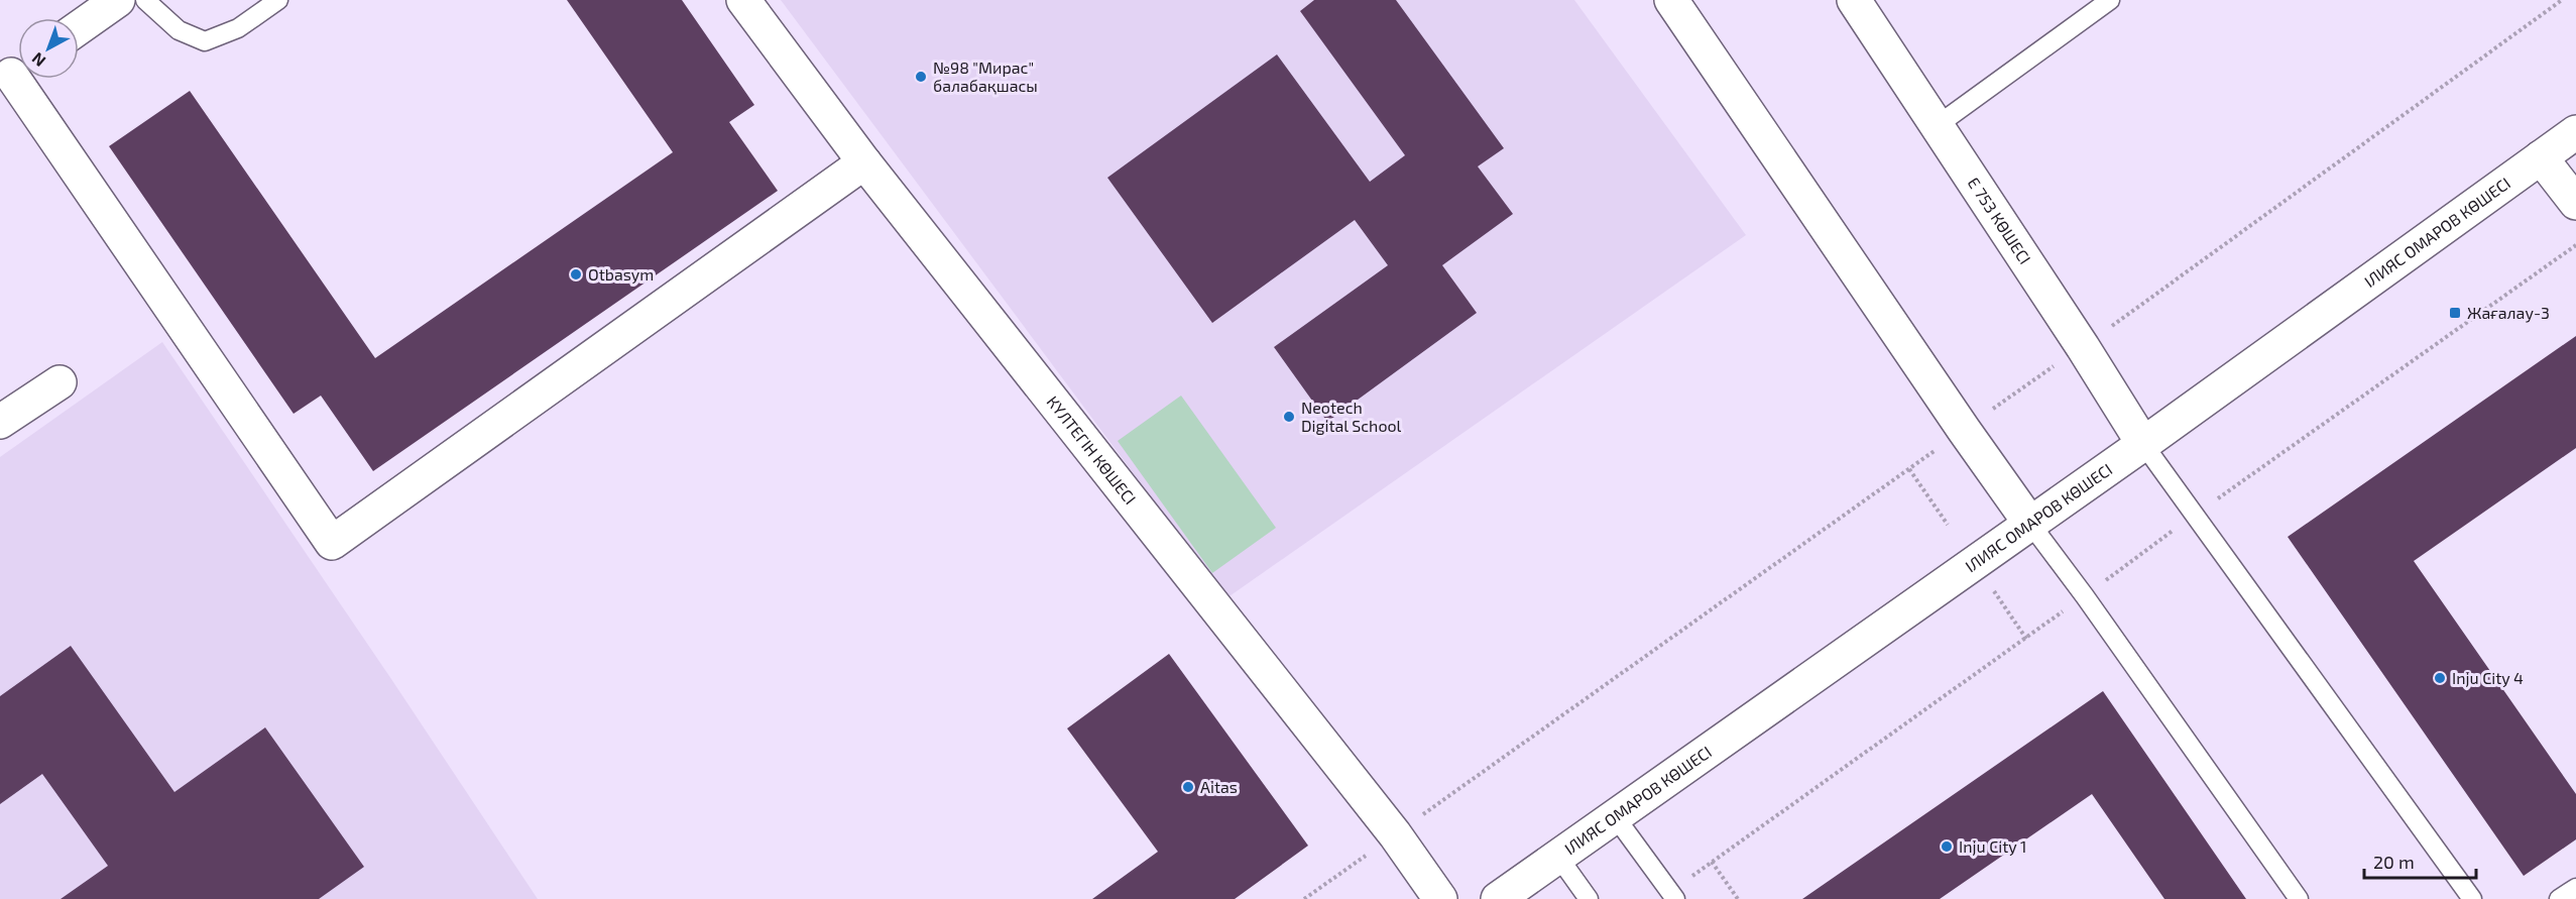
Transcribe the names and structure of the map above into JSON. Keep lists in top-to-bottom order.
{
  "streets": {
    "street": ["Е 753 КӨШЕСІ", "ІЛИЯС ОМАРОВ КӨШЕСІ", "КҮЛТЕГІН КӨШЕСІ"]
  },
  "crossings": [
    ["Е 753 КӨШЕСІ", "ІЛИЯС ОМАРОВ КӨШЕСІ"]
  ],
  "places": {
    "other": [
      "№98 \"Мирас\" балабақшасы",
      "Otbasym",
      "Neotech Digital School",
      "Inju City 4",
      "Aitas",
      "Inju City 1"
    ],
    "transit": ["Жағалау-3"]
  },
  "scale_bar": "20 m",
  "north": "bottom left"
}
